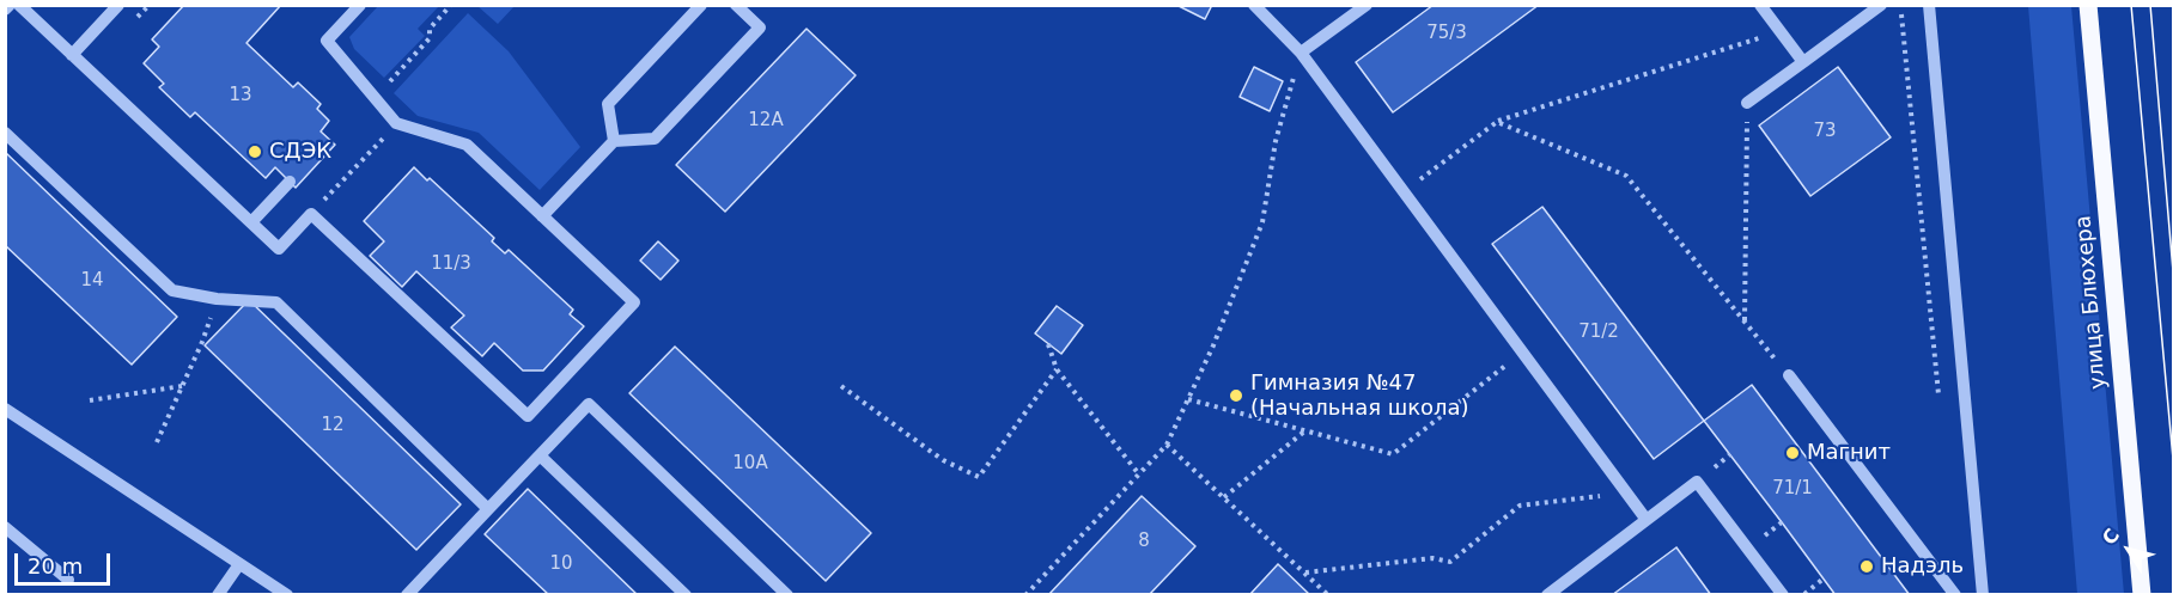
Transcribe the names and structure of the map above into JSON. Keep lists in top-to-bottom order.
{
  "streets": {
    "main road": ["улица Блюхера"]
  },
  "places": [
    "СДЭК",
    "Гимназия №47 (Начальная школа)",
    "Магнит",
    "Надэль"
  ],
  "house_numbers": [
    "75/3",
    "13",
    "12А",
    "73",
    "11/3",
    "14",
    "71/2",
    "12",
    "10А",
    "71/1",
    "8",
    "10"
  ],
  "scale_bar": "20 m",
  "north": "top left"
}
